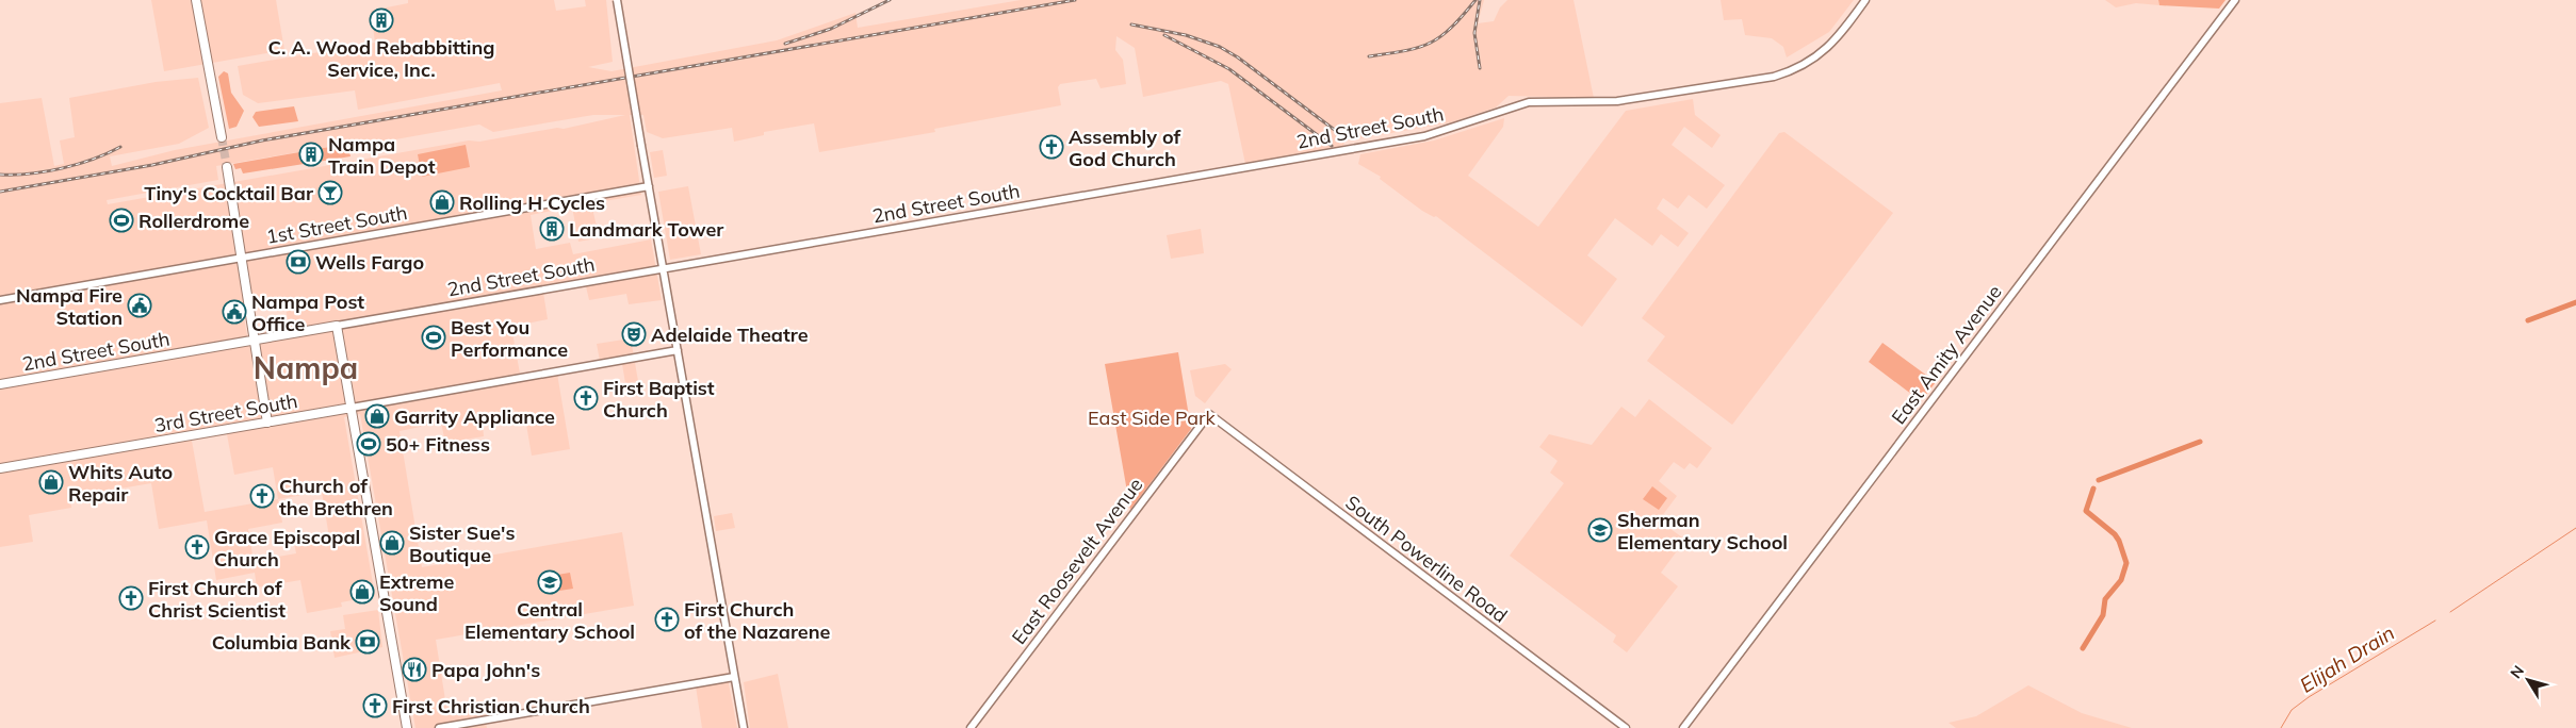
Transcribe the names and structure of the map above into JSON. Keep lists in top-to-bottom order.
{
  "streets": {
    "main road": ["2nd Street South", "3rd Street South"],
    "street": [
      "1st Street South",
      "East Amity Avenue",
      "South Powerline Road",
      "East Roosevelt Avenue"
    ]
  },
  "crossings": [
    ["South Powerline Road", "East Roosevelt Avenue"]
  ],
  "districts": ["Nampa"],
  "water": ["Elijah Drain"],
  "parks": ["East Side Park"],
  "places": {
    "building": ["C. A. Wood Rebabbitting Service, Inc.", "Nampa Train Depot", "Landmark Tower"],
    "church": [
      "Assembly of God Church",
      "First Baptist Church",
      "Church of the Brethren",
      "Grace Episcopal Church",
      "First Church of Christ Scientist",
      "First Church of the Nazarene",
      "First Christian Church"
    ],
    "bar": ["Tiny's Cocktail Bar"],
    "shop": [
      "Rolling H Cycles",
      "Garrity Appliance",
      "Whits Auto Repair",
      "Sister Sue's Boutique",
      "Extreme Sound"
    ],
    "sports": ["Rollerdrome", "Best You Performance", "50+ Fitness"],
    "bank": ["Wells Fargo", "Columbia Bank"],
    "public building": ["Nampa Fire Station", "Nampa Post Office"],
    "theatre": ["Adelaide Theatre"],
    "school or university": ["Sherman Elementary School", "Central Elementary School"],
    "restaurant": ["Papa John's"]
  },
  "north": "top left"
}
